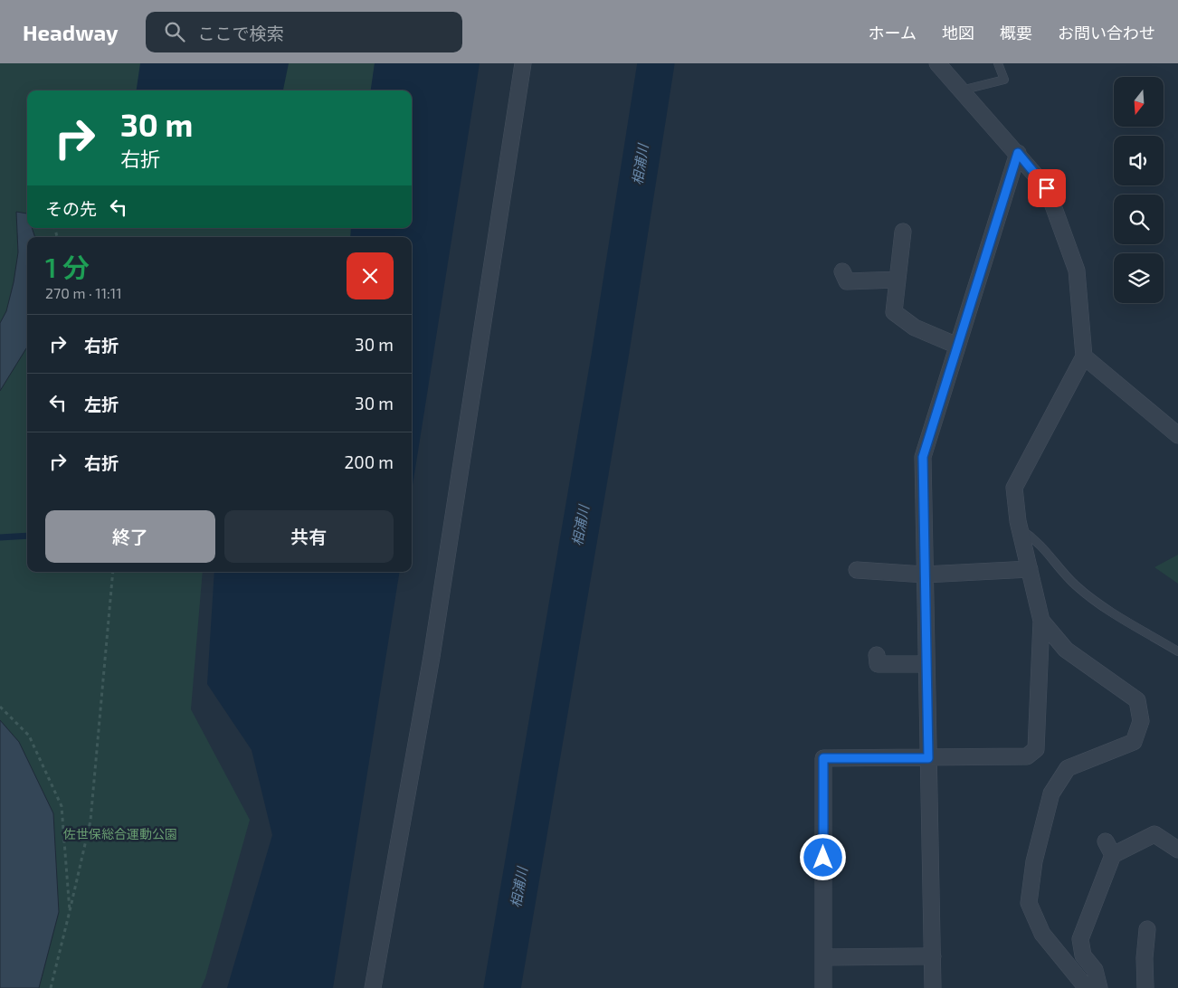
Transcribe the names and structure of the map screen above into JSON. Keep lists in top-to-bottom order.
{
  "water": ["相浦川"],
  "parks": ["佐世保総合運動公園"],
  "north": "bottom",
  "page": {
    "header": "Headway",
    "search": "ここで検索",
    "nav": [
      "ホーム",
      "地図",
      "概要",
      "お問い合わせ"
    ],
    "turn": ["30 m", "右折"],
    "then": "その先",
    "heading": ["1 分", "270 m · 11:11"],
    "list": [
      {
        "name": "右折",
        "value": "30 m"
      },
      {
        "name": "左折",
        "value": "30 m"
      },
      {
        "name": "右折",
        "value": "200 m"
      }
    ],
    "buttons": ["終了", "共有"]
  }
}
